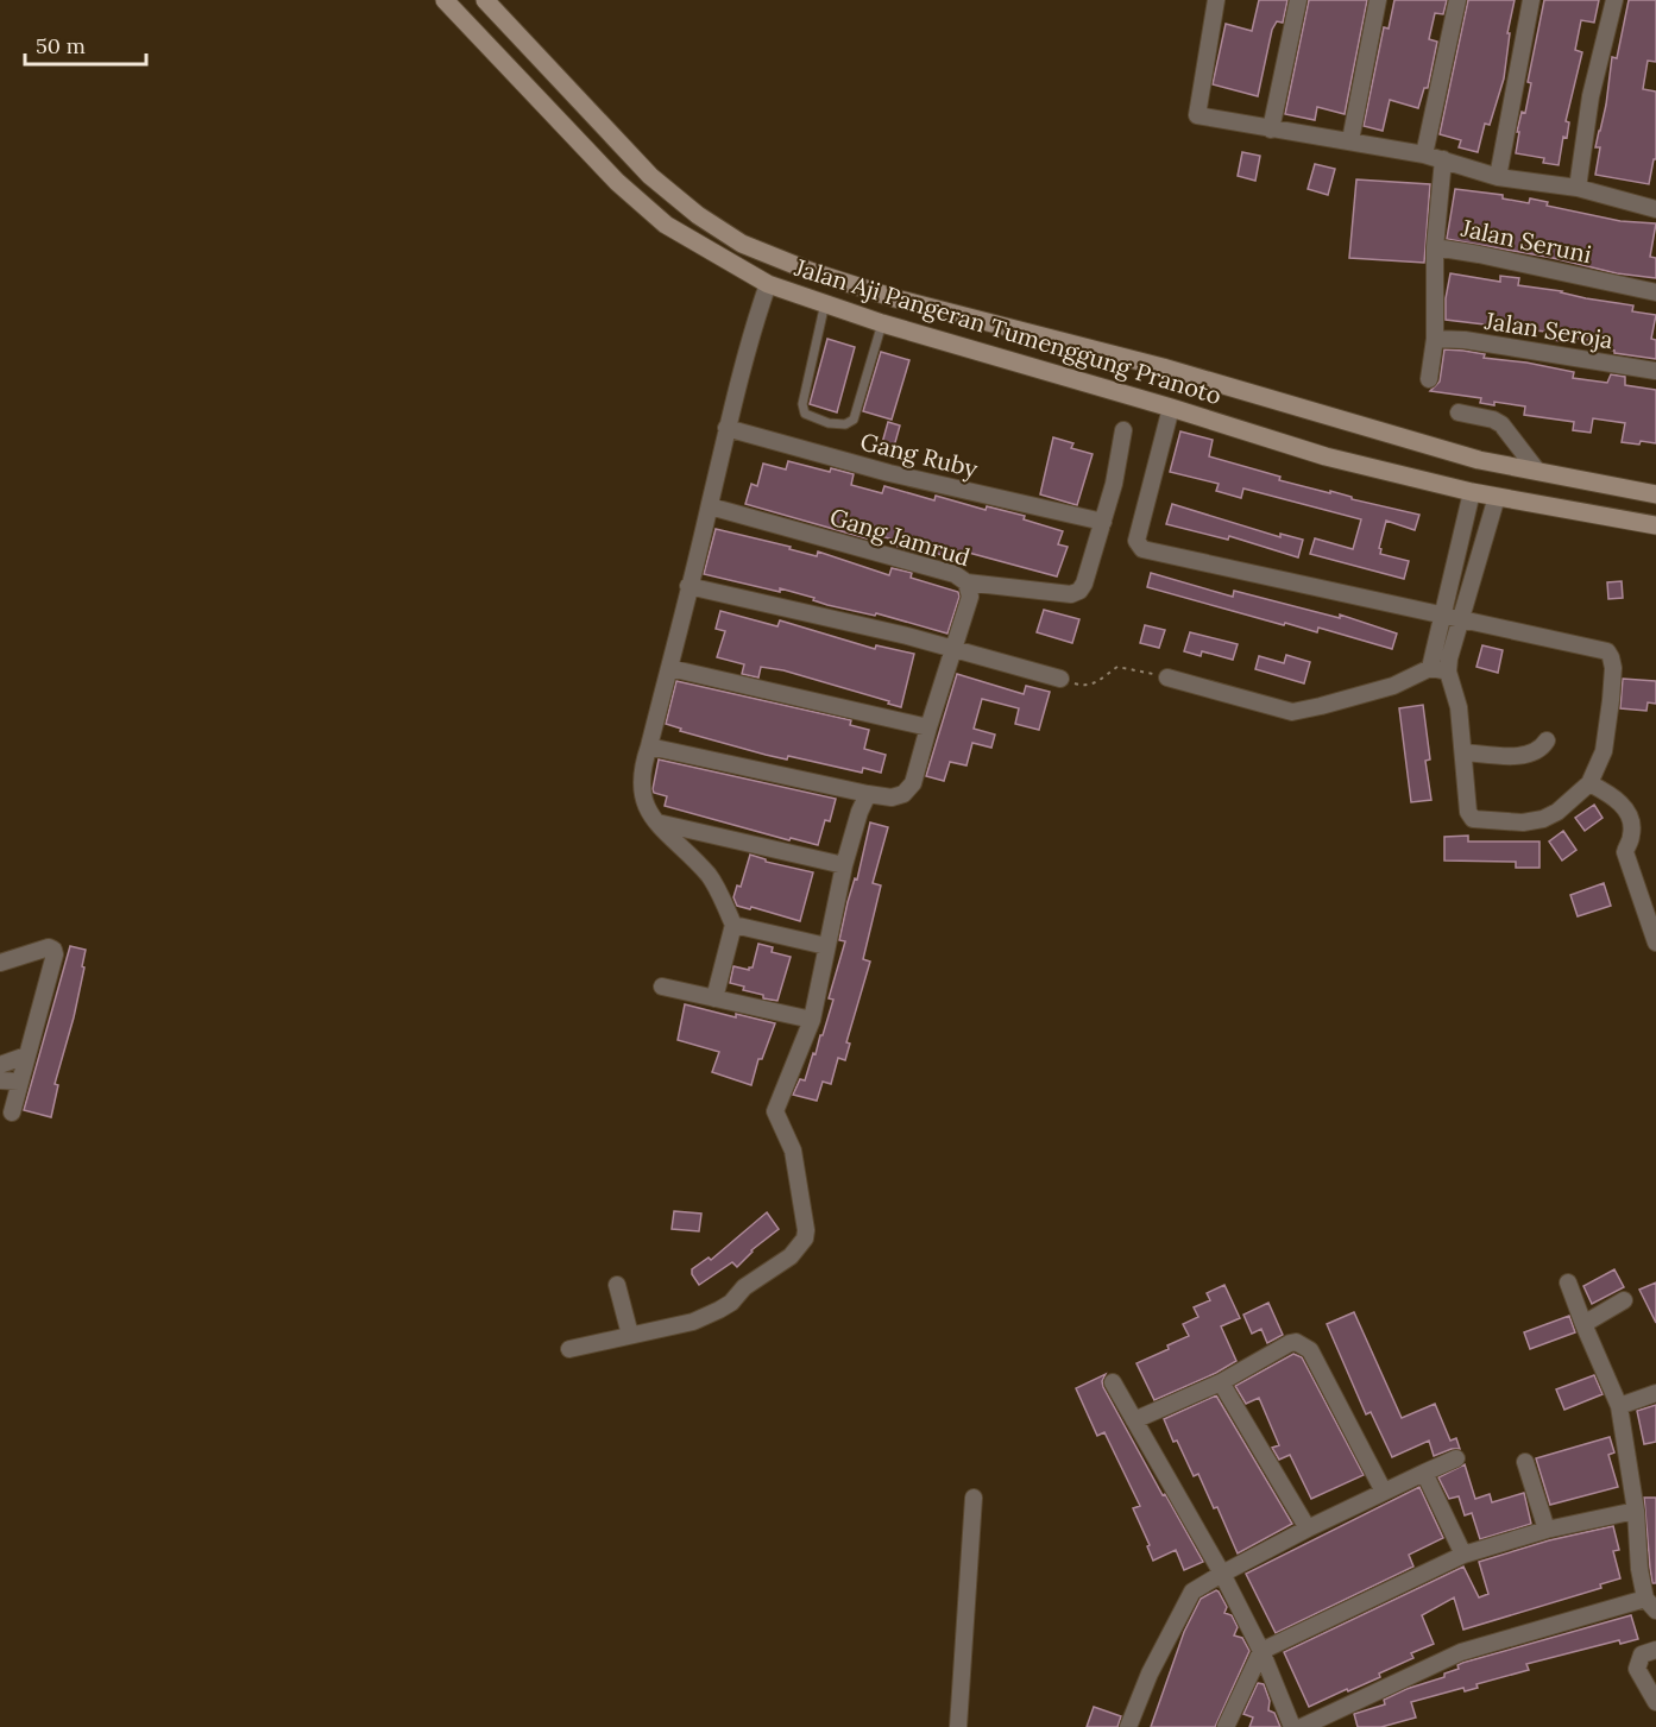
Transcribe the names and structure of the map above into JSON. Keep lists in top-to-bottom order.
{
  "streets": {
    "main road": ["Jalan Aji Pangeran Tumenggung Pranoto"],
    "street": [
      "Jalan Seruni",
      "Jalan Seroja",
      "Gang Ruby",
      "Gang Jamrud"
    ]
  },
  "crossings": [
    ["Jalan Seruni", "Jalan Seroja"],
    ["Gang Ruby", "Gang Jamrud"]
  ],
  "scale_bar": "50 m"
}
